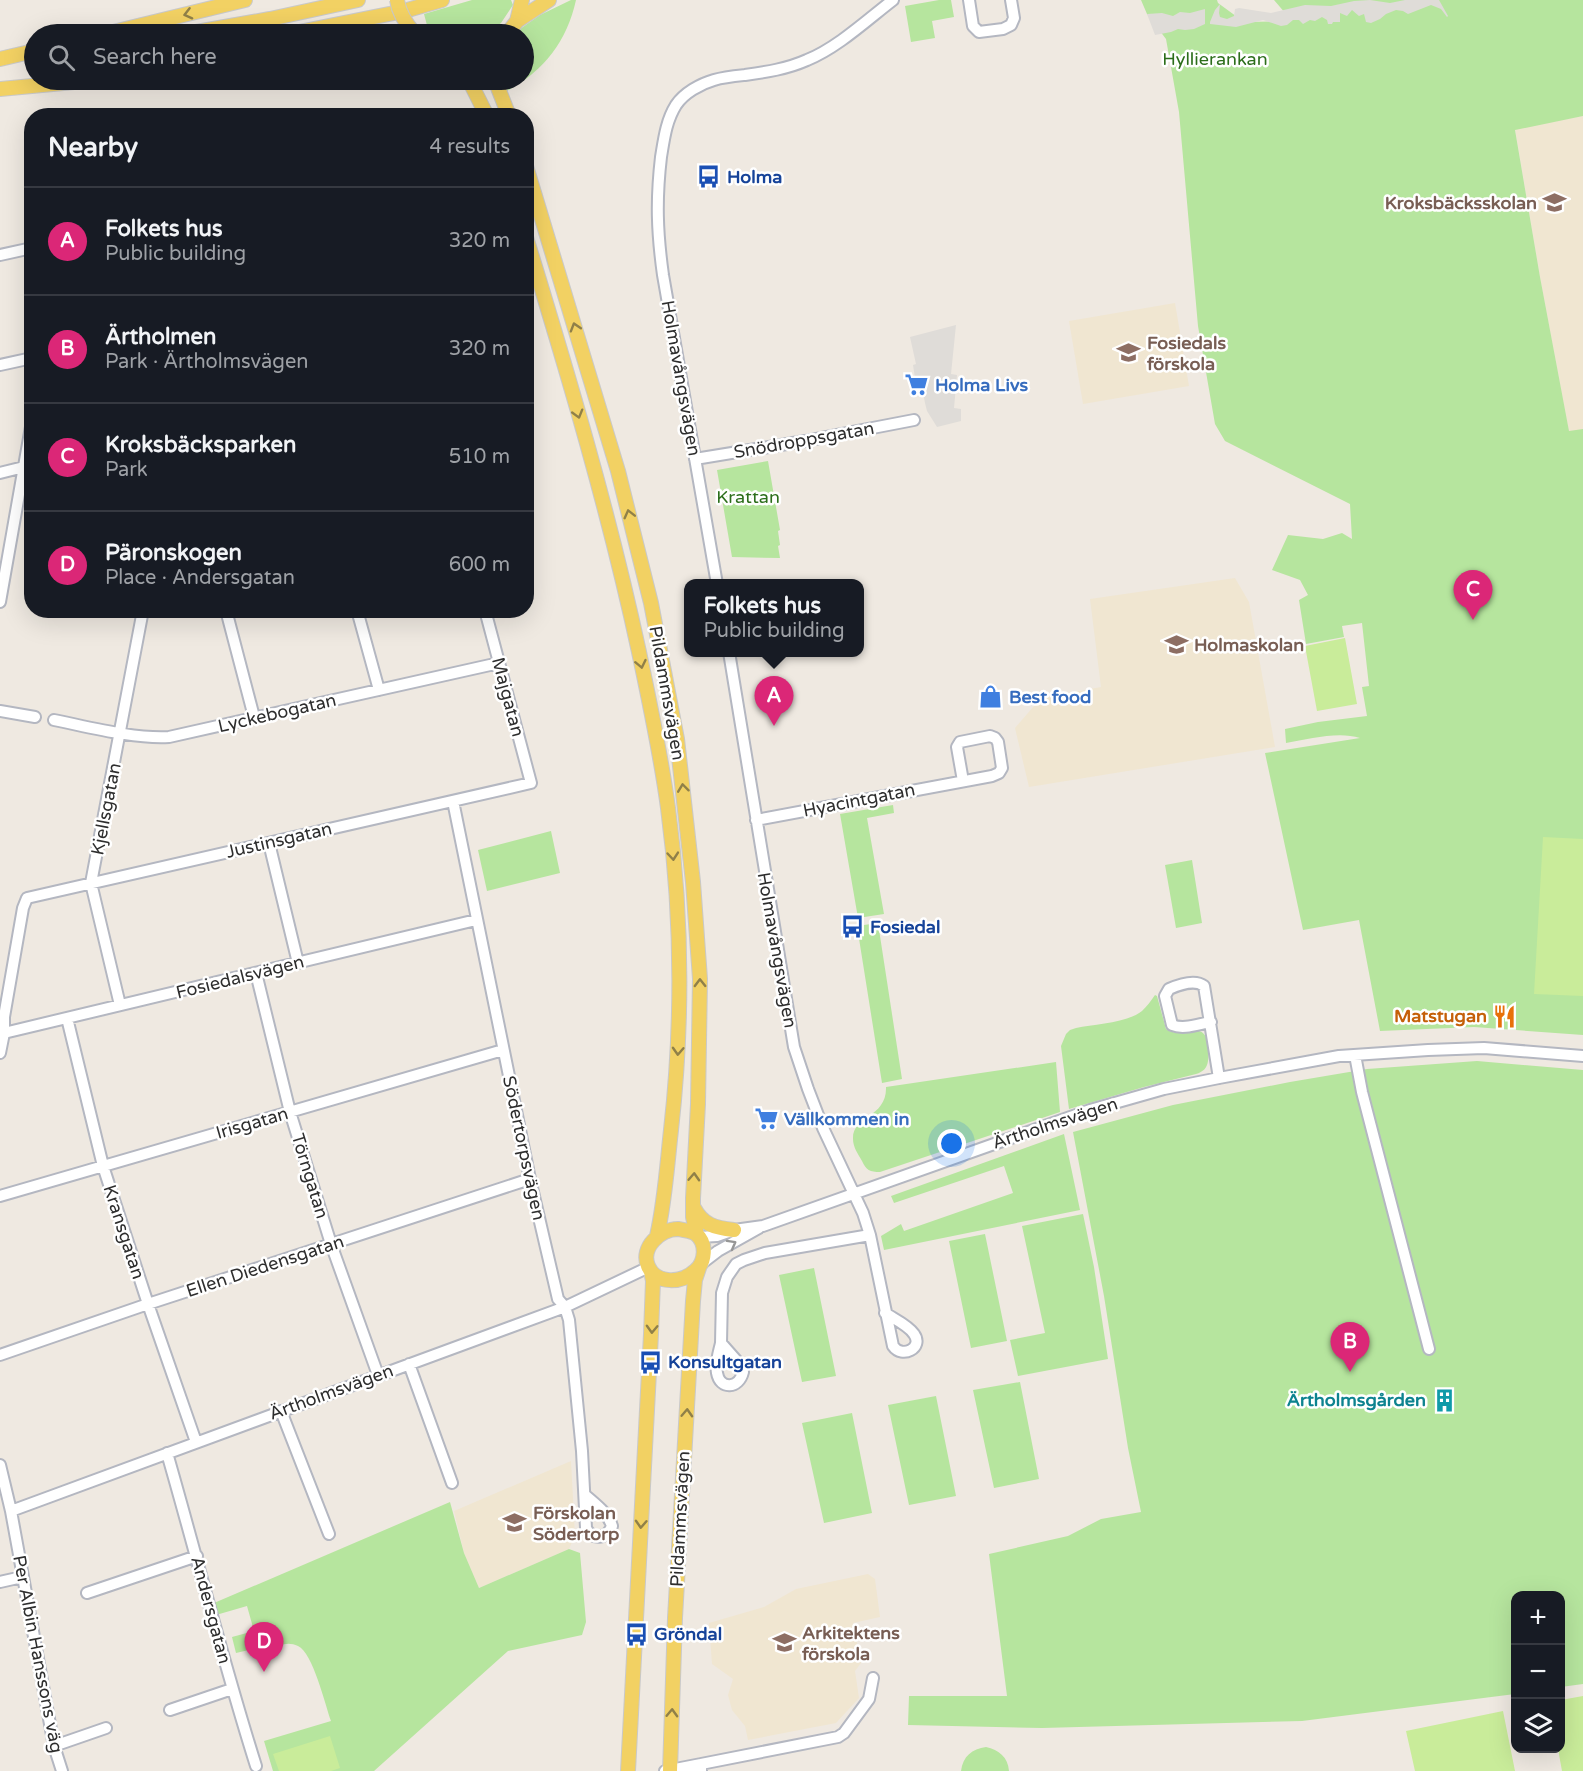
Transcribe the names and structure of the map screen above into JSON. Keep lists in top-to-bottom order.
{
  "streets": {
    "main road": ["Pildammsvägen", "Ärtholmsvägen"],
    "street": [
      "Holmavångsvägen",
      "Snödroppsgatan",
      "Majgatan",
      "Lyckebogatan",
      "Hyacintgatan",
      "Kjellsgatan",
      "Justinsgatan",
      "Fosiedalsvägen",
      "Irisgatan",
      "Södertorpsvägen",
      "Törngatan",
      "Kransgatan",
      "Ellen Diedensgatan",
      "Andersgatan",
      "Per Albin Hanssons väg"
    ]
  },
  "crossings": [
    ["Holmavångsvägen", "Snödroppsgatan"],
    ["Holmavångsvägen", "Hyacintgatan"],
    ["Holmavångsvägen", "Ärtholmsvägen"],
    ["Pildammsvägen", "Ärtholmsvägen"],
    ["Majgatan", "Lyckebogatan"],
    ["Majgatan", "Justinsgatan"],
    ["Lyckebogatan", "Kjellsgatan"],
    ["Kjellsgatan", "Justinsgatan"],
    ["Kjellsgatan", "Fosiedalsvägen"],
    ["Justinsgatan", "Fosiedalsvägen"],
    ["Justinsgatan", "Södertorpsvägen"],
    ["Fosiedalsvägen", "Södertorpsvägen"],
    ["Fosiedalsvägen", "Törngatan"],
    ["Fosiedalsvägen", "Kransgatan"],
    ["Irisgatan", "Södertorpsvägen"],
    ["Irisgatan", "Törngatan"],
    ["Irisgatan", "Kransgatan"],
    ["Ärtholmsvägen", "Södertorpsvägen"],
    ["Ärtholmsvägen", "Törngatan"],
    ["Ärtholmsvägen", "Kransgatan"],
    ["Ärtholmsvägen", "Andersgatan"],
    ["Ärtholmsvägen", "Per Albin Hanssons väg"],
    ["Södertorpsvägen", "Ellen Diedensgatan"],
    ["Törngatan", "Ellen Diedensgatan"],
    ["Kransgatan", "Ellen Diedensgatan"]
  ],
  "parks": ["Hyllierankan", "Krattan"],
  "places": {
    "bus stop": [
      "Holma",
      "Fosiedal",
      "Konsultgatan",
      "Gröndal"
    ],
    "school or university": [
      "Kroksbäcksskolan",
      "Fosiedals förskola",
      "Holmaskolan",
      "Förskolan Södertorp",
      "Arkitektens förskola"
    ],
    "supermarket": ["Holma Livs", "Vällkommen in"],
    "shop": ["Best food"],
    "restaurant": ["Matstugan"],
    "building": ["Ärtholmsgården"]
  },
  "page": {
    "search": "Search here",
    "heading": ["Nearby", "4 results"],
    "list": [
      {
        "mark": "A",
        "name": "Folkets hus",
        "note": "Public building",
        "value": "320 m"
      },
      {
        "mark": "B",
        "name": "Ärtholmen",
        "note": "Park · Ärtholmsvägen",
        "value": "320 m"
      },
      {
        "mark": "C",
        "name": "Kroksbäcksparken",
        "note": "Park",
        "value": "510 m"
      },
      {
        "mark": "D",
        "name": "Päronskogen",
        "note": "Place · Andersgatan",
        "value": "600 m"
      }
    ],
    "pins": [
      "C",
      "A",
      "B",
      "D"
    ],
    "popup": ["Folkets hus", "Public building"],
    "map_buttons": ["+", "−"]
  }
}
